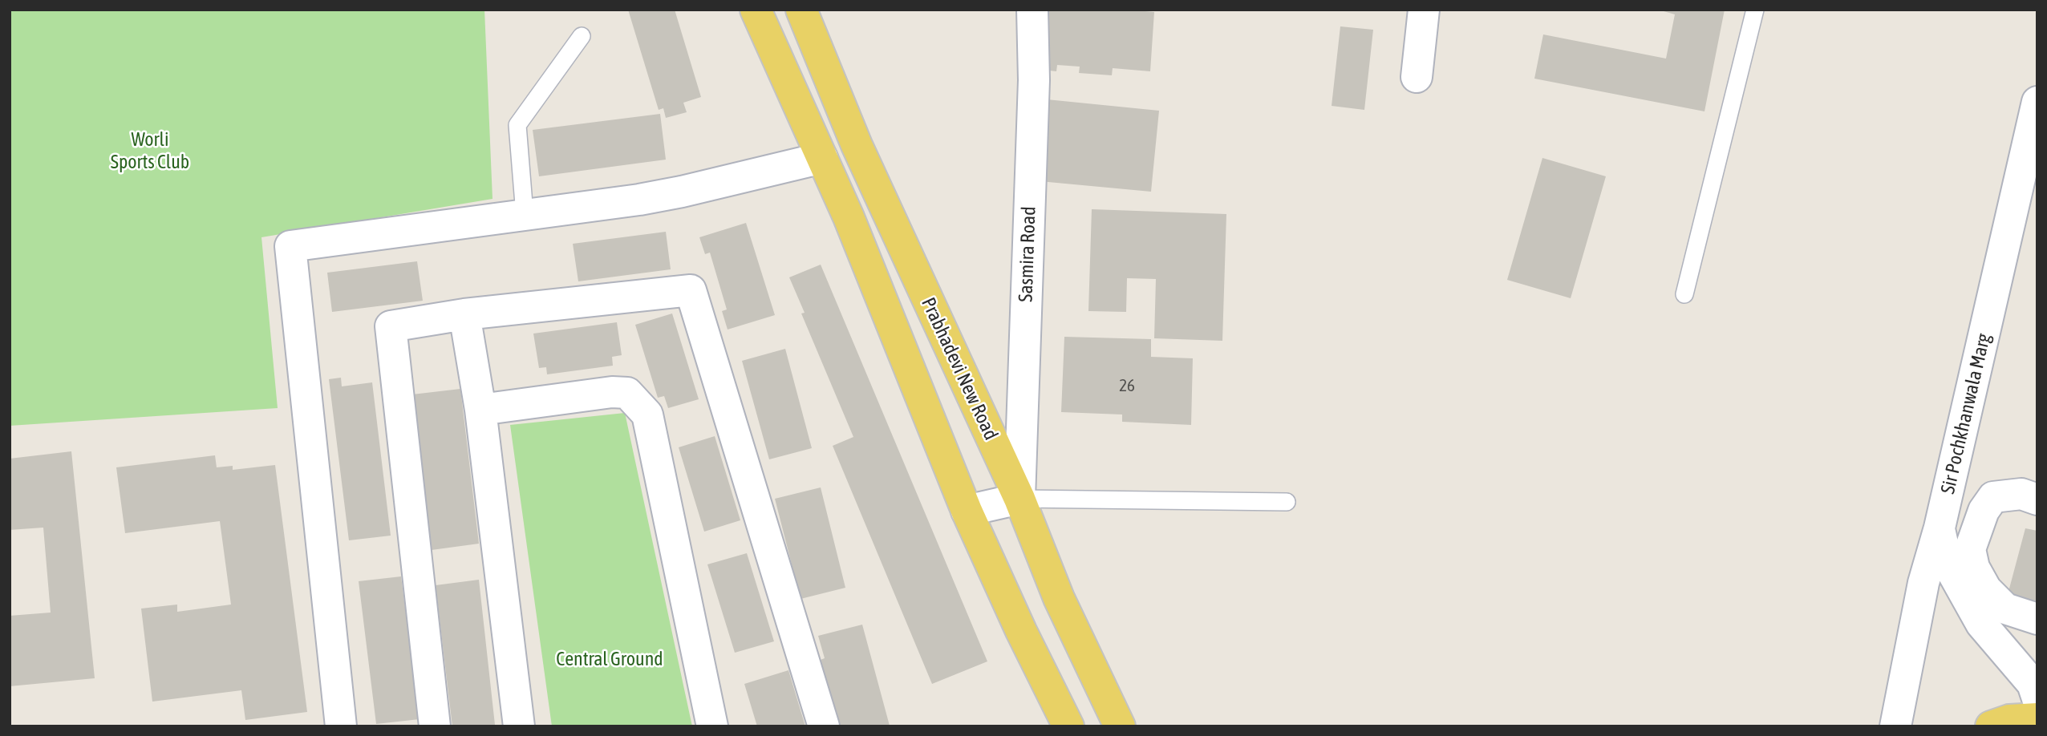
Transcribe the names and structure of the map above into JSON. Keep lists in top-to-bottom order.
{
  "streets": {
    "main road": ["Prabhadevi New Road"],
    "street": ["Sasmira Road", "Sir Pochkhanwala Marg"]
  },
  "crossings": [
    ["Sasmira Road", "Prabhadevi New Road"]
  ],
  "parks": ["Worli Sports Club", "Central Ground"],
  "house_numbers": ["26"]
}
